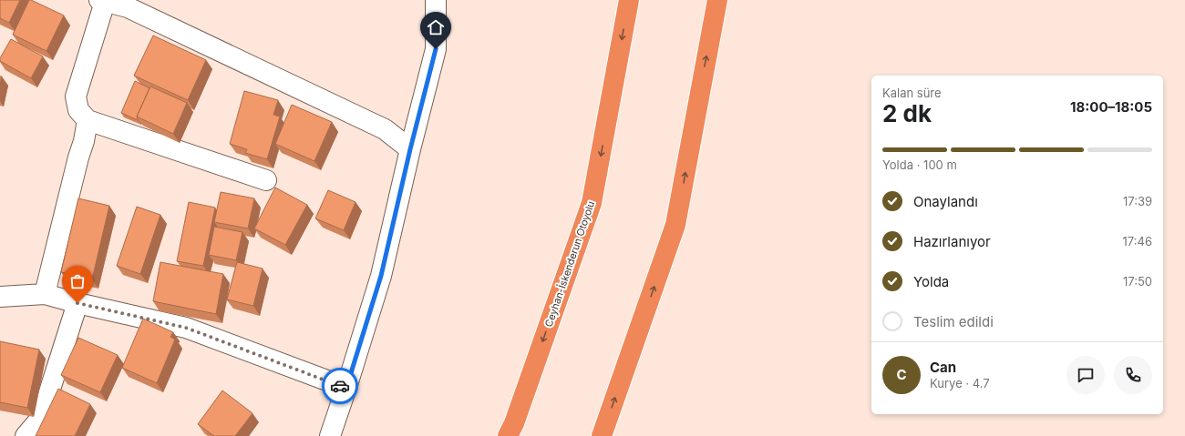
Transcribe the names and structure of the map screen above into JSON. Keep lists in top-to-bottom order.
{
  "streets": {
    "highway": ["Ceyhan-İskenderun Otoyolu"]
  },
  "page": {
    "heading": ["2 dk", "Kalan süre", "18:00–18:05"],
    "panel": ["Can", "Kurye · 4.7"],
    "bar": "Yolda · 100 m",
    "list": [
      ["Onaylandı", "17:39"],
      ["Hazırlanıyor", "17:46"],
      ["Yolda", "17:50"],
      "Teslim edildi"
    ],
    "round": "C"
  }
}
